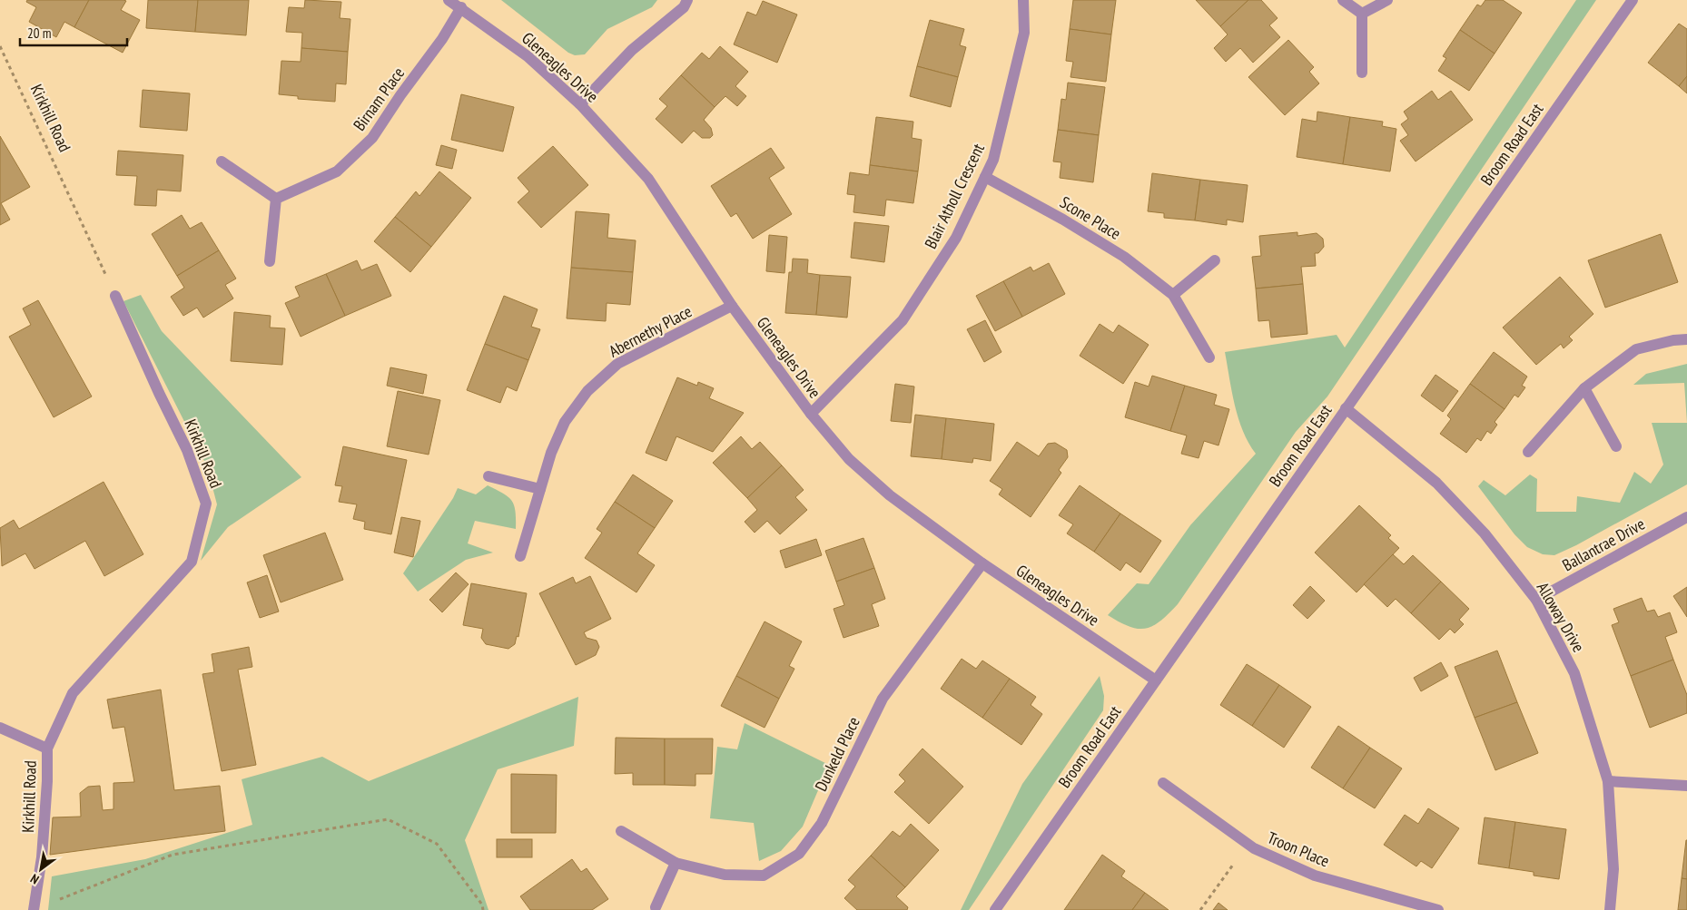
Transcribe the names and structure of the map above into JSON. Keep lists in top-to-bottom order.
{
  "streets": {
    "street": [
      "Gleneagles Drive",
      "Birnam Place",
      "Kirkhill Road",
      "Broom Road East",
      "Blair Atholl Crescent",
      "Scone Place",
      "Abernethy Place",
      "Ballantrae Drive",
      "Alloway Drive",
      "Dunkeld Place",
      "Troon Place"
    ]
  },
  "crossings": [
    ["Gleneagles Drive", "Birnam Place"],
    ["Gleneagles Drive", "Broom Road East"],
    ["Gleneagles Drive", "Blair Atholl Crescent"],
    ["Gleneagles Drive", "Abernethy Place"],
    ["Gleneagles Drive", "Dunkeld Place"],
    ["Broom Road East", "Alloway Drive"],
    ["Blair Atholl Crescent", "Scone Place"],
    ["Ballantrae Drive", "Alloway Drive"]
  ],
  "scale_bar": "20 m",
  "north": "bottom left"
}
